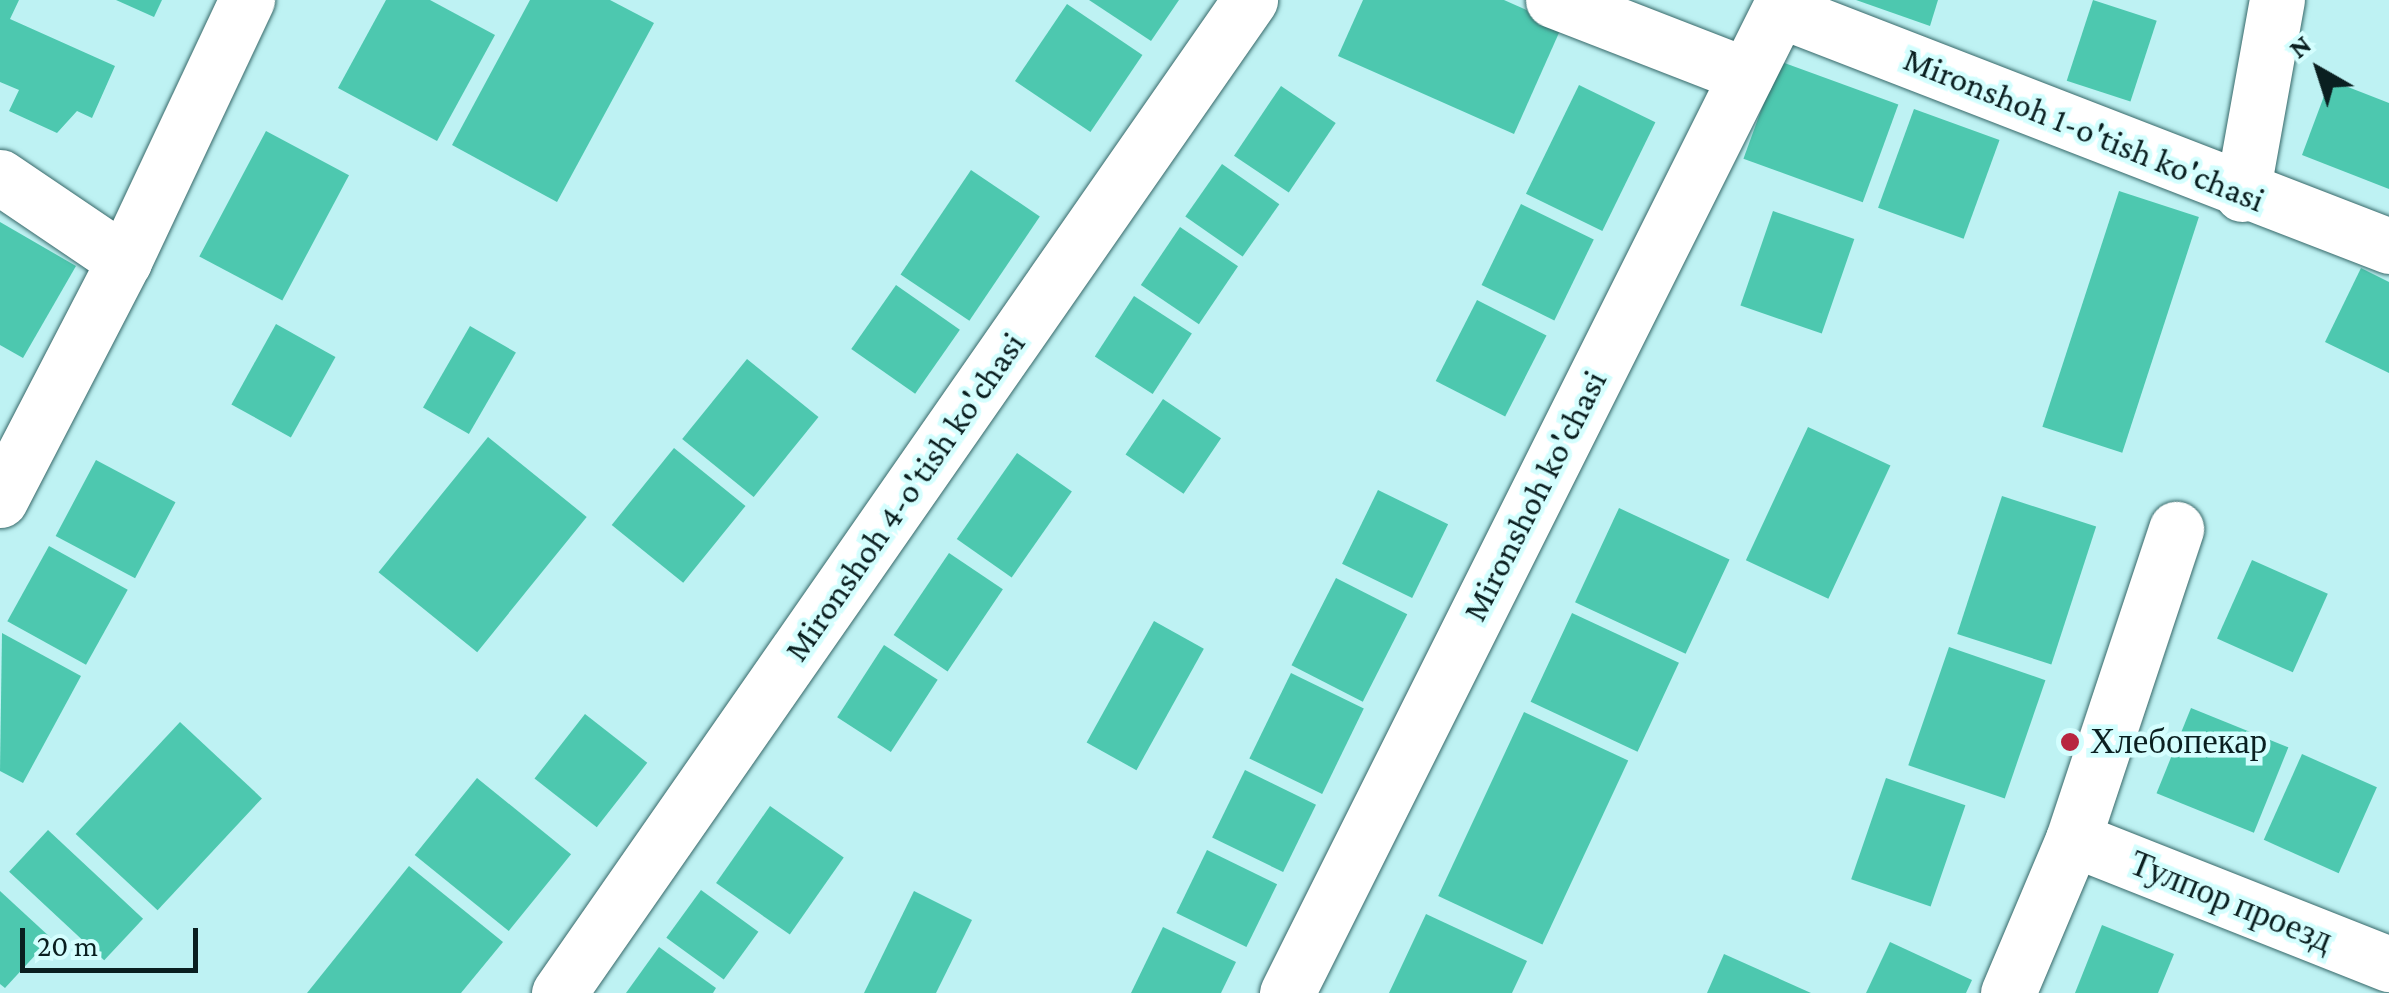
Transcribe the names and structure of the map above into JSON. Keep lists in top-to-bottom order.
{
  "streets": {
    "street": [
      "Mironshoh 1-o'tish ko'chasi",
      "Mironshoh ko'chasi",
      "Mironshoh 4-o'tish ko'chasi",
      "Тулпор проезд"
    ]
  },
  "crossings": [
    ["Mironshoh 1-o'tish ko'chasi", "Mironshoh ko'chasi"]
  ],
  "places": ["Хлебопекар"],
  "scale_bar": "20 m",
  "north": "top left"
}
